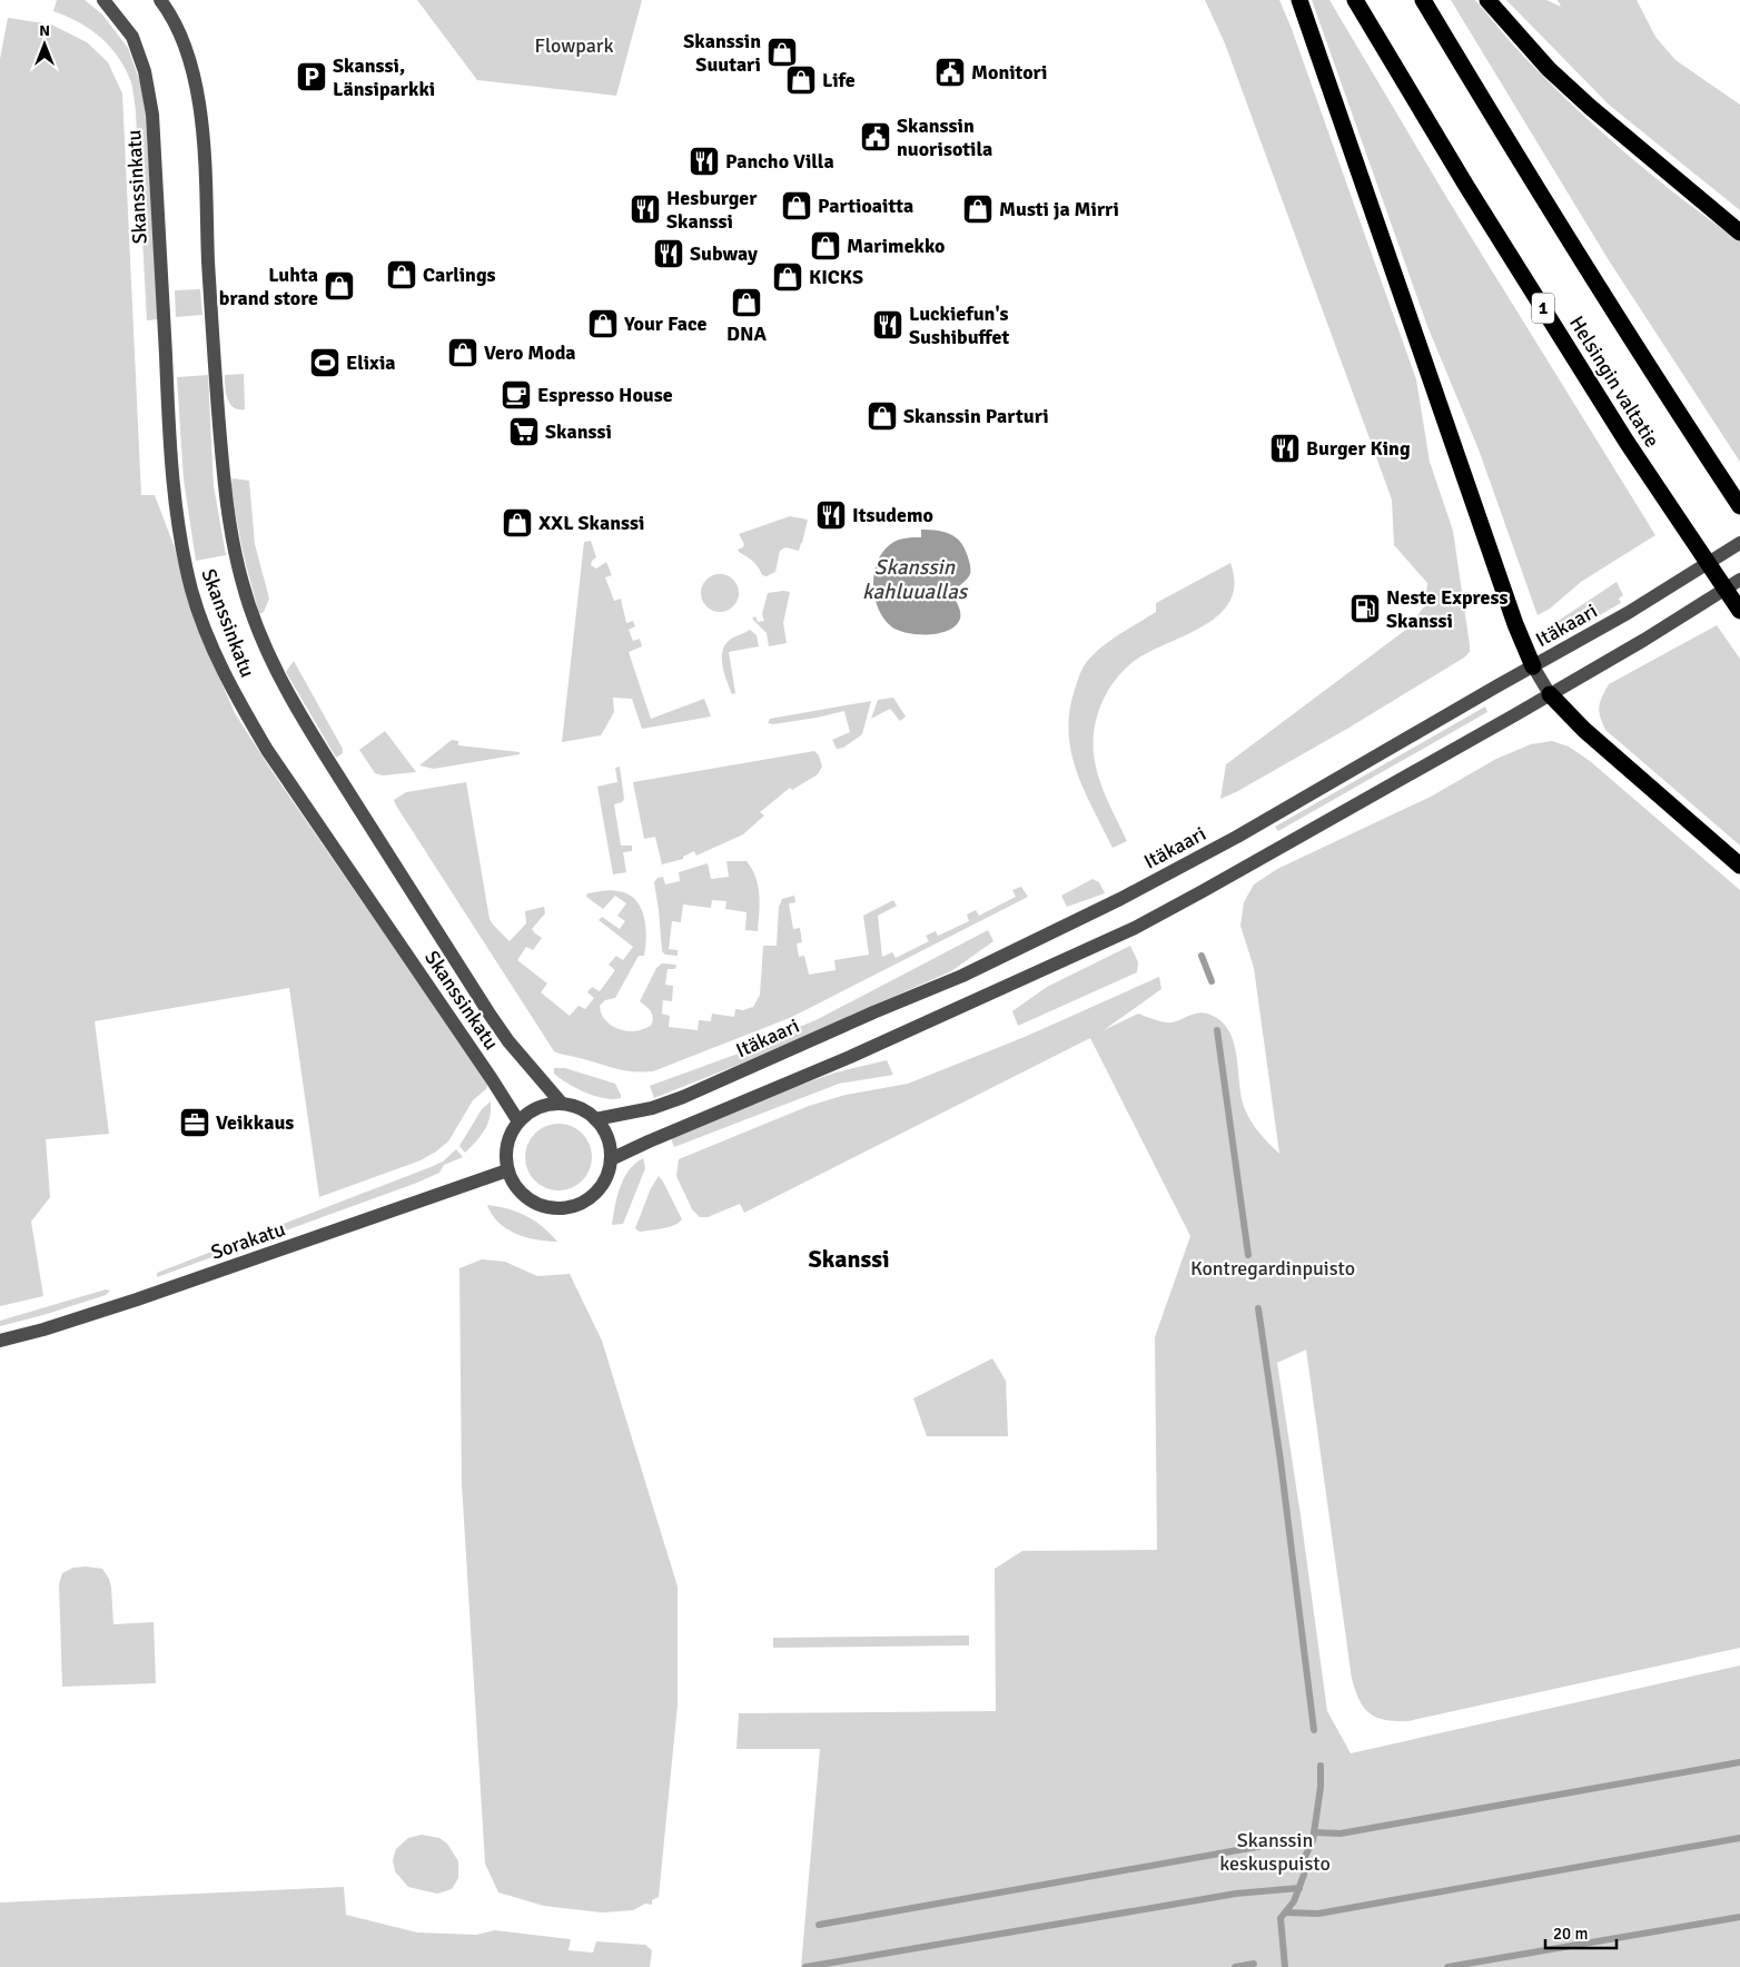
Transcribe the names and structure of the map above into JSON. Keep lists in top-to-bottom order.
{
  "streets": {
    "highway": ["1", "Helsingin valtatie"],
    "street": ["Skanssinkatu", "Itäkaari", "Sorakatu"]
  },
  "crossings": [
    ["Skanssinkatu", "Itäkaari"],
    ["Skanssinkatu", "Sorakatu"],
    ["Itäkaari", "Sorakatu"]
  ],
  "districts": ["Skanssi"],
  "water": ["Skanssin kahluuallas"],
  "parks": ["Flowpark", "Kontregardinpuisto", "Skanssin keskuspuisto"],
  "places": {
    "shop": [
      "Skanssin Suutari",
      "Life",
      "Partioaitta",
      "Musti ja Mirri",
      "Marimekko",
      "Carlings",
      "KICKS",
      "Luhta brand store",
      "DNA",
      "Your Face",
      "Vero Moda",
      "Skanssin Parturi",
      "XXL Skanssi"
    ],
    "public building": ["Monitori", "Skanssin nuorisotila"],
    "parking": ["Skanssi, Länsiparkki"],
    "restaurant": [
      "Pancho Villa",
      "Hesburger Skanssi",
      "Subway",
      "Luckiefun's Sushibuffet",
      "Burger King",
      "Itsudemo"
    ],
    "sports": ["Elixia"],
    "cafe": ["Espresso House"],
    "supermarket": ["Skanssi"],
    "fuel station": ["Neste Express Skanssi"],
    "office": ["Veikkaus"]
  },
  "scale_bar": "20 m",
  "north": "top"
}
